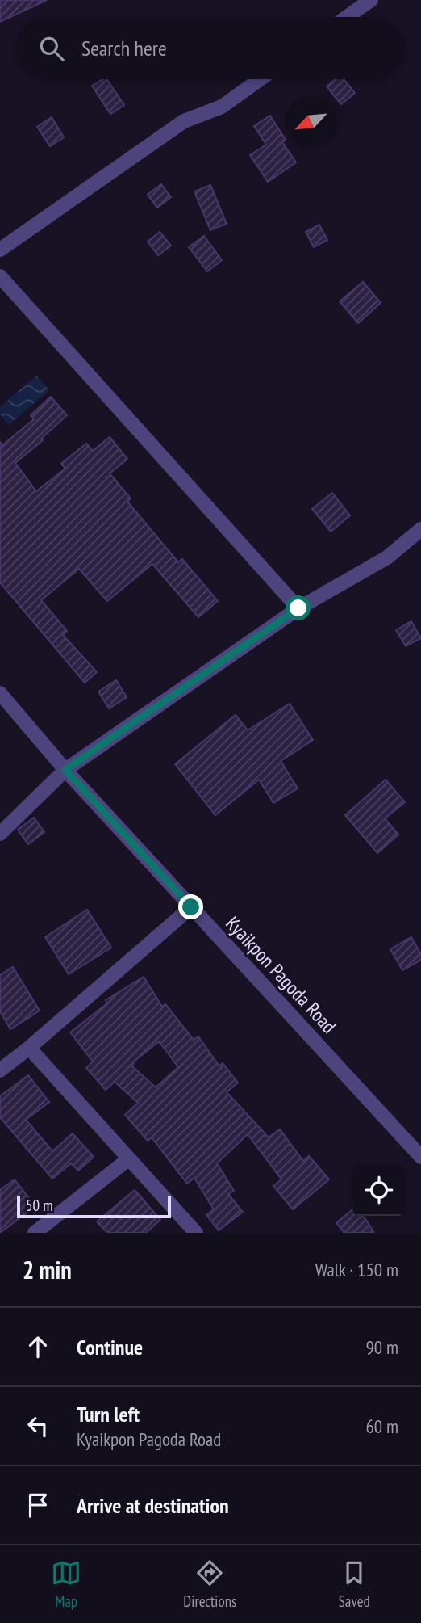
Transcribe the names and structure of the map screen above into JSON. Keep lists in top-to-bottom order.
{
  "streets": {
    "street": ["Kyaikpon Pagoda Road"]
  },
  "scale_bar": "50 m",
  "north": "bottom left",
  "page": {
    "search": "Search here",
    "scale": "50 m",
    "heading": ["2 min", "Walk · 150 m"],
    "list": [
      ["Continue", "90 m"],
      ["Turn left", "Kyaikpon Pagoda Road", "60 m"],
      "Arrive at destination"
    ],
    "nav": ["Map", "Directions", "Saved"]
  }
}
